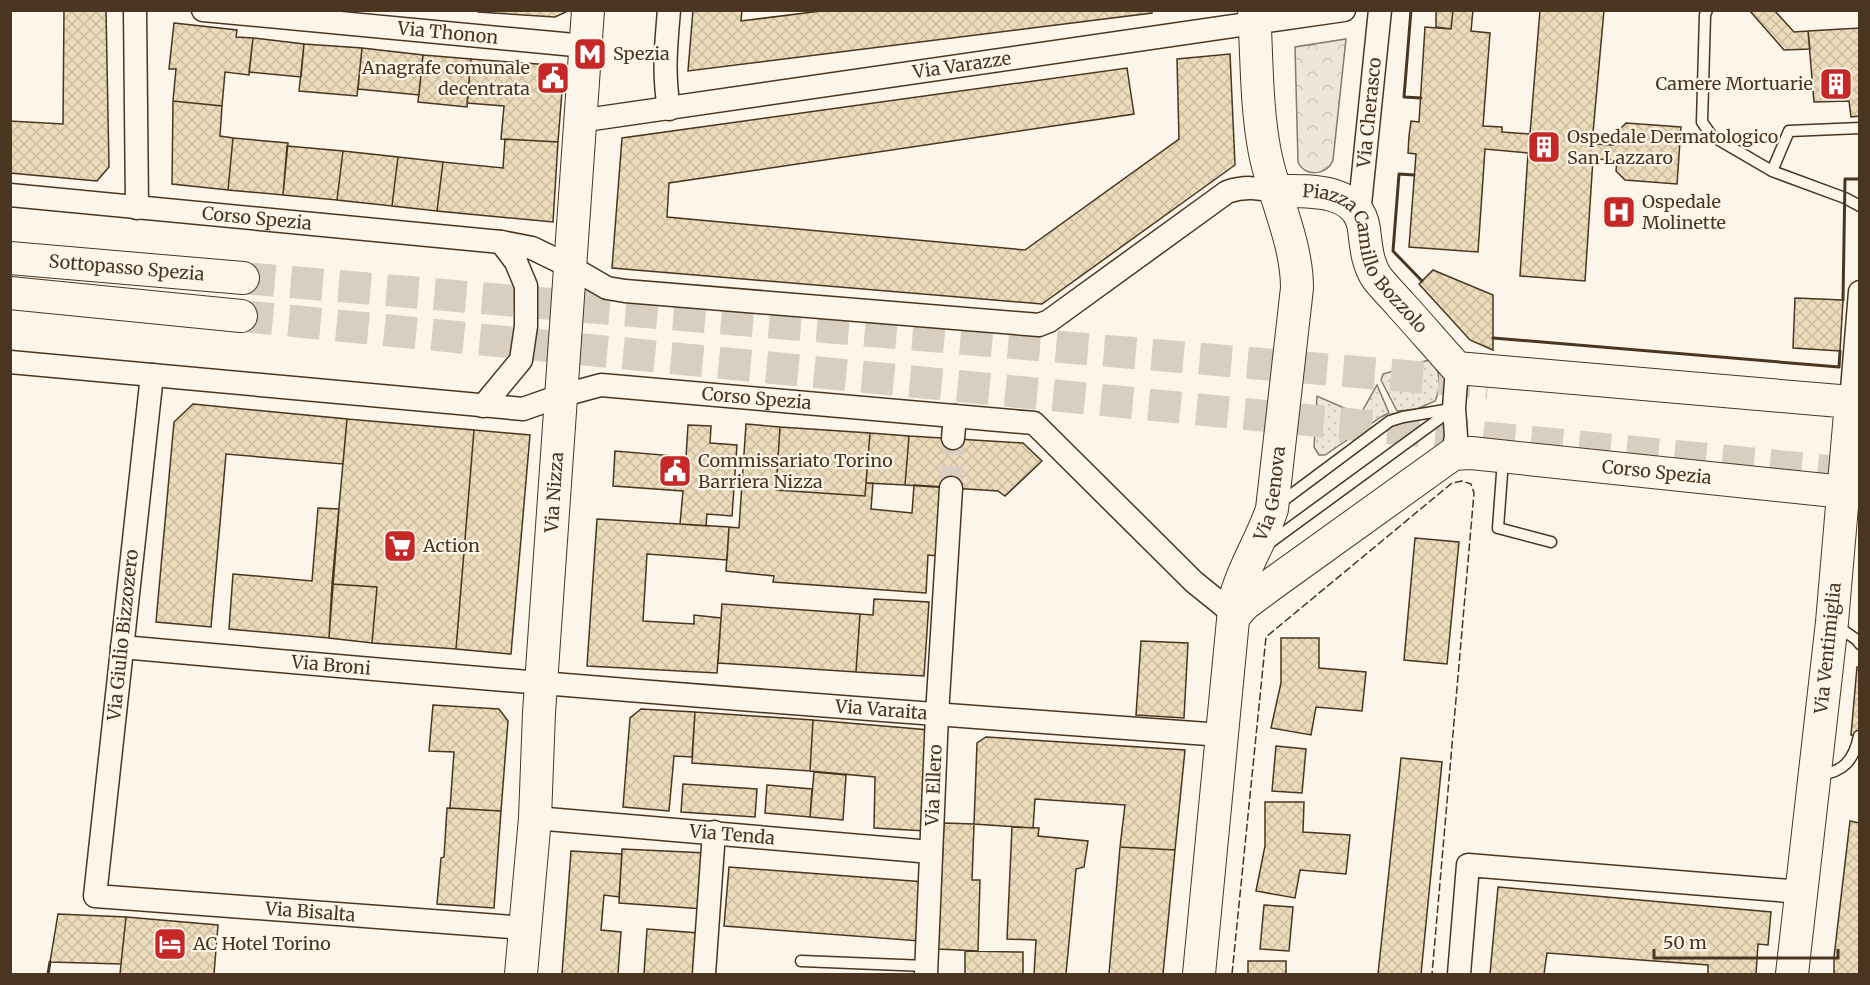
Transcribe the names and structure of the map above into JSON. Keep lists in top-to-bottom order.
{
  "streets": {
    "street": [
      "Via Thonon",
      "Via Varazze",
      "Via Cherasco",
      "Corso Spezia",
      "Piazza Camillo Bozzolo",
      "Sottopasso Spezia",
      "Via Nizza",
      "Via Genova",
      "Via Giulio Bizzozero",
      "Via Ventimiglia",
      "Via Broni",
      "Via Varaita",
      "Via Ellero",
      "Via Tenda",
      "Via Bisalta"
    ]
  },
  "crossings": [
    ["Via Thonon", "Via Nizza"],
    ["Via Varazze", "Via Nizza"],
    ["Via Varazze", "Via Genova"],
    ["Via Cherasco", "Piazza Camillo Bozzolo"],
    ["Corso Spezia", "Piazza Camillo Bozzolo"],
    ["Corso Spezia", "Via Nizza"],
    ["Corso Spezia", "Via Genova"],
    ["Corso Spezia", "Via Giulio Bizzozero"],
    ["Corso Spezia", "Via Ventimiglia"],
    ["Piazza Camillo Bozzolo", "Via Genova"],
    ["Via Nizza", "Via Broni"],
    ["Via Nizza", "Via Varaita"],
    ["Via Nizza", "Via Tenda"],
    ["Via Nizza", "Via Bisalta"],
    ["Via Genova", "Via Varaita"],
    ["Via Giulio Bizzozero", "Via Broni"],
    ["Via Giulio Bizzozero", "Via Bisalta"],
    ["Via Broni", "Via Varaita"],
    ["Via Varaita", "Via Ellero"],
    ["Via Ellero", "Via Tenda"]
  ],
  "places": {
    "metro station": ["Spezia"],
    "public building": ["Anagrafe comunale decentrata", "Commissariato Torino Barriera Nizza"],
    "building": ["Camere Mortuarie", "Ospedale Dermatologico San Lazzaro"],
    "hospital": ["Ospedale Molinette"],
    "supermarket": ["Action"],
    "hotel": ["AC Hotel Torino"]
  },
  "scale_bar": "50 m"
}
